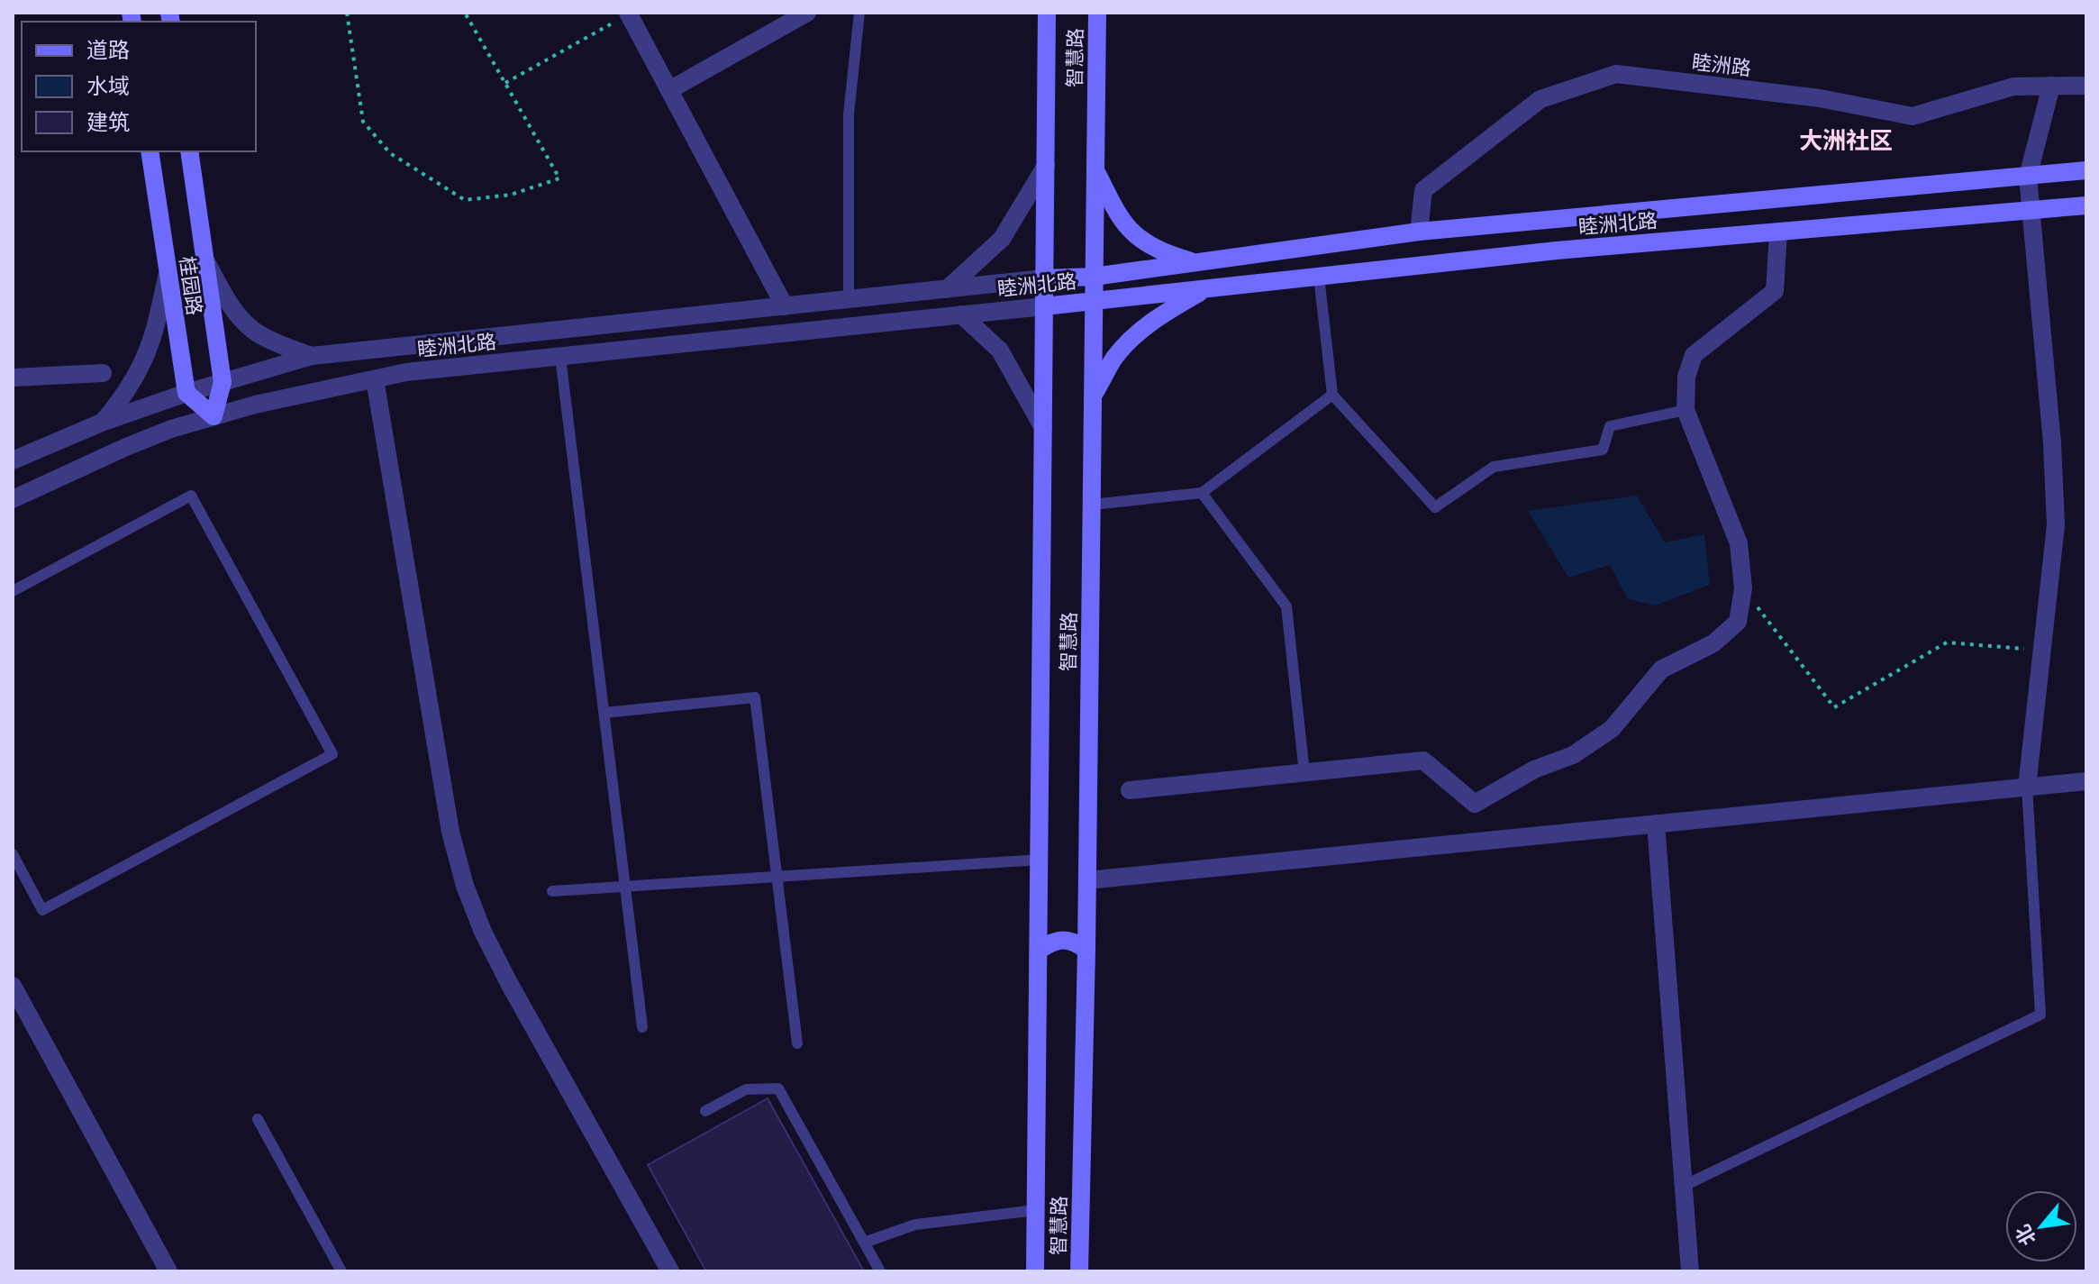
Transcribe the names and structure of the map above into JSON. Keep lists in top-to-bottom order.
{
  "streets": {
    "main road": ["智慧路", "睦洲北路", "桂园路"],
    "street": ["睦洲路"]
  },
  "crossings": [
    ["智慧路", "睦洲北路"],
    ["睦洲路", "睦洲北路"],
    ["睦洲北路", "桂园路"]
  ],
  "districts": ["大洲社区"],
  "legend": ["道路", "水域", "建筑"],
  "north": "bottom left"
}
